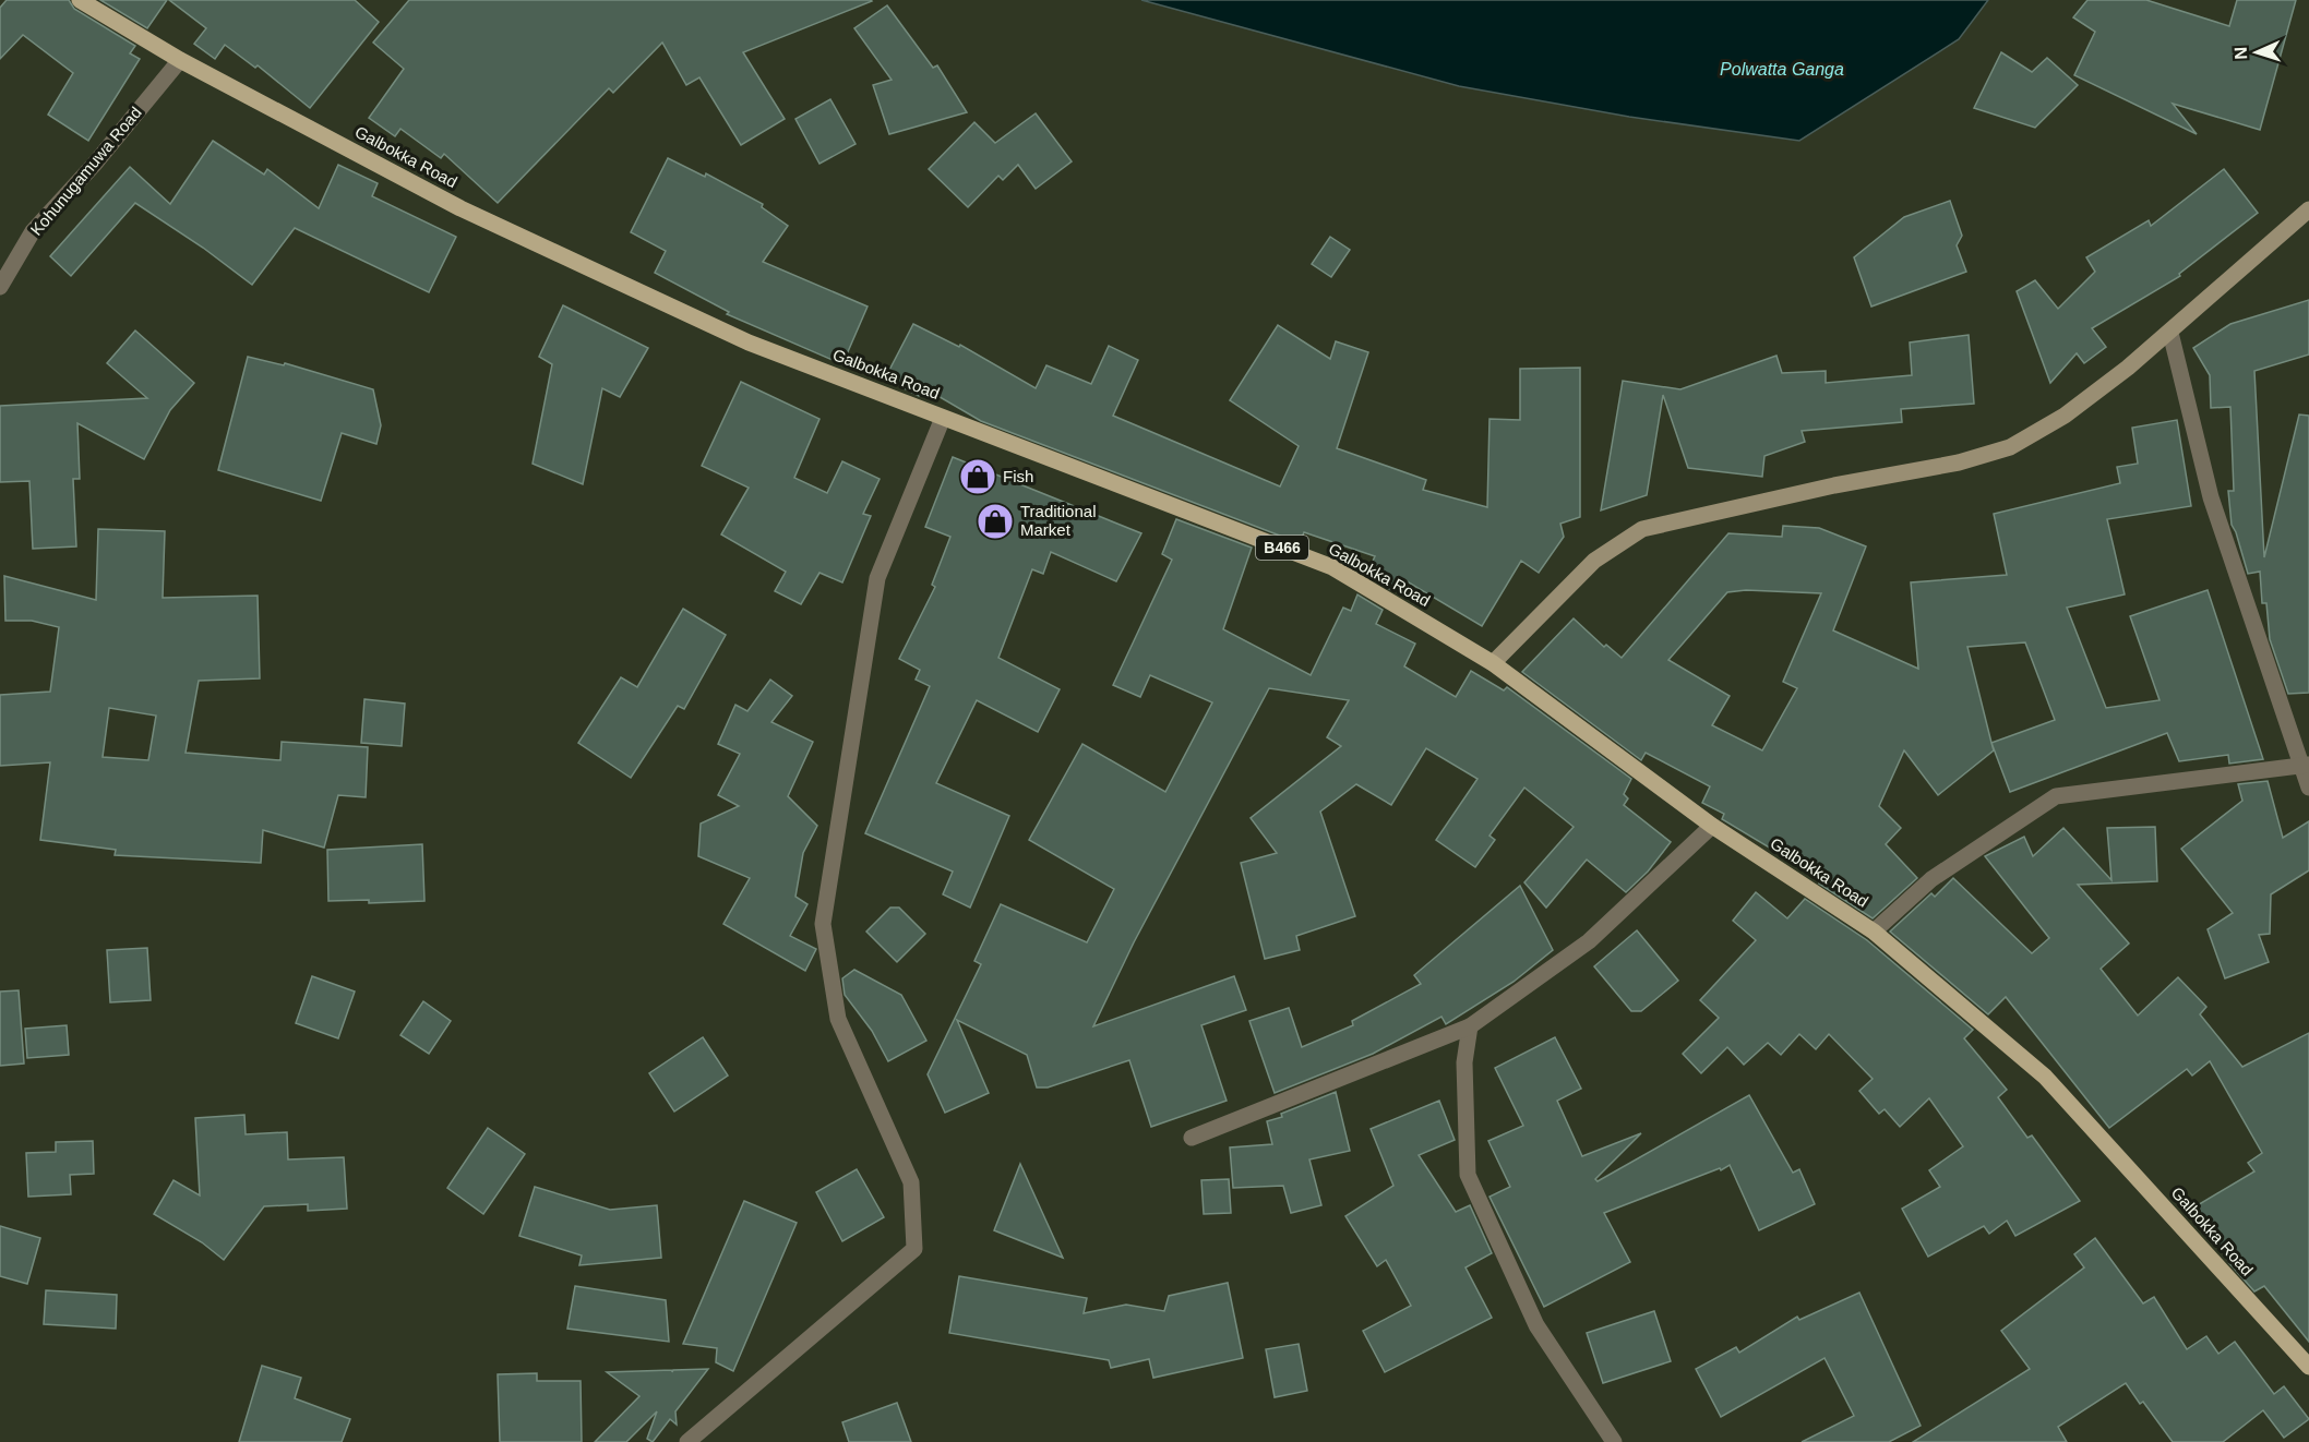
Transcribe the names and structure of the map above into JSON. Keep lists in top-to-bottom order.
{
  "streets": {
    "main road": ["Galbokka Road", "B466"],
    "street": ["Kohunugamuwa Road"]
  },
  "crossings": [
    ["Galbokka Road", "Kohunugamuwa Road"]
  ],
  "water": ["Polwatta Ganga"],
  "places": {
    "shop": ["Fish", "Traditional Market"]
  },
  "north": "left"
}
